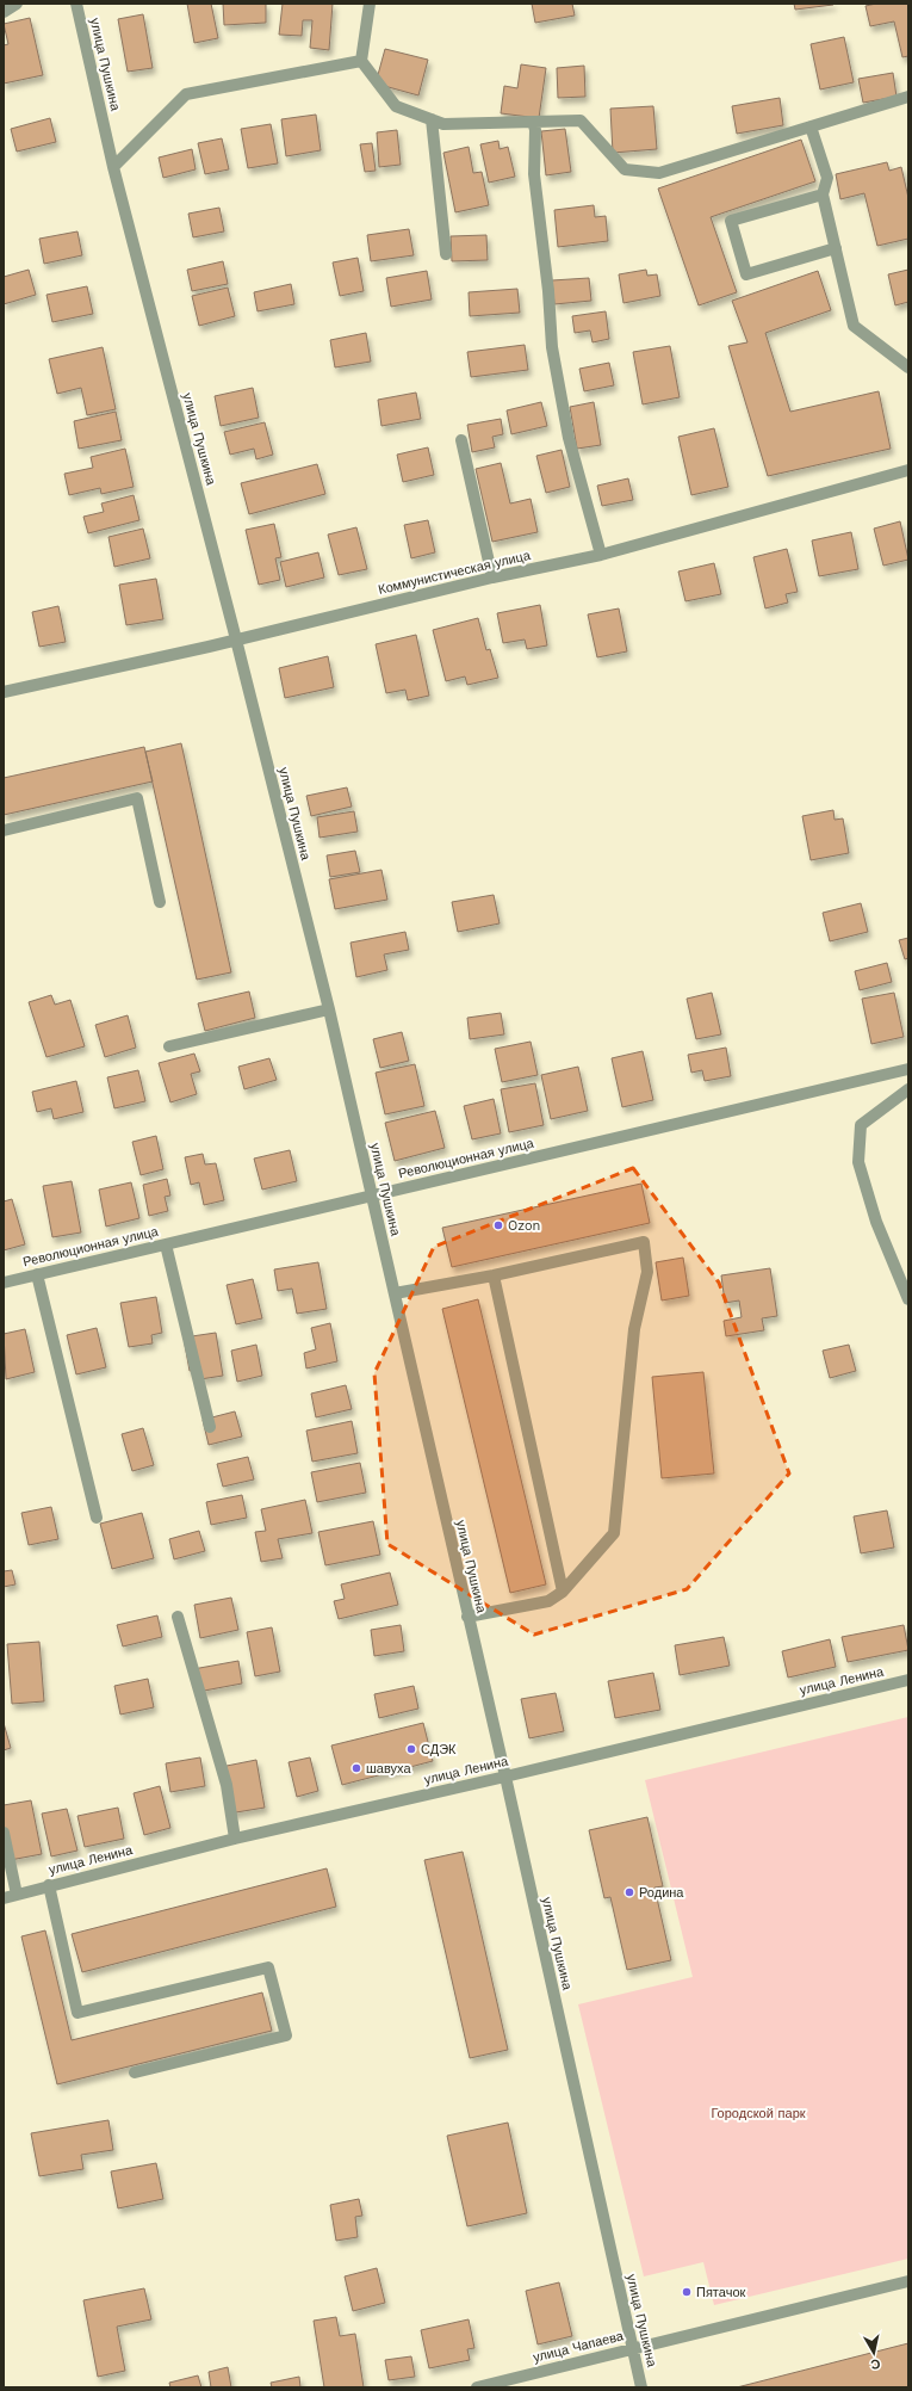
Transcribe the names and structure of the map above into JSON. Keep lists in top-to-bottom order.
{
  "streets": {
    "street": [
      "улица Пушкина",
      "Коммунистическая улица",
      "Революционная улица",
      "улица Ленина",
      "улица Чапаева"
    ]
  },
  "crossings": [
    ["улица Пушкина", "Коммунистическая улица"],
    ["улица Пушкина", "Революционная улица"],
    ["улица Пушкина", "улица Ленина"],
    ["улица Пушкина", "улица Чапаева"]
  ],
  "parks": ["Городской парк"],
  "places": [
    "Ozon",
    "СДЭК",
    "шавуха",
    "Родина",
    "Пятачок"
  ],
  "north": "bottom"
}
